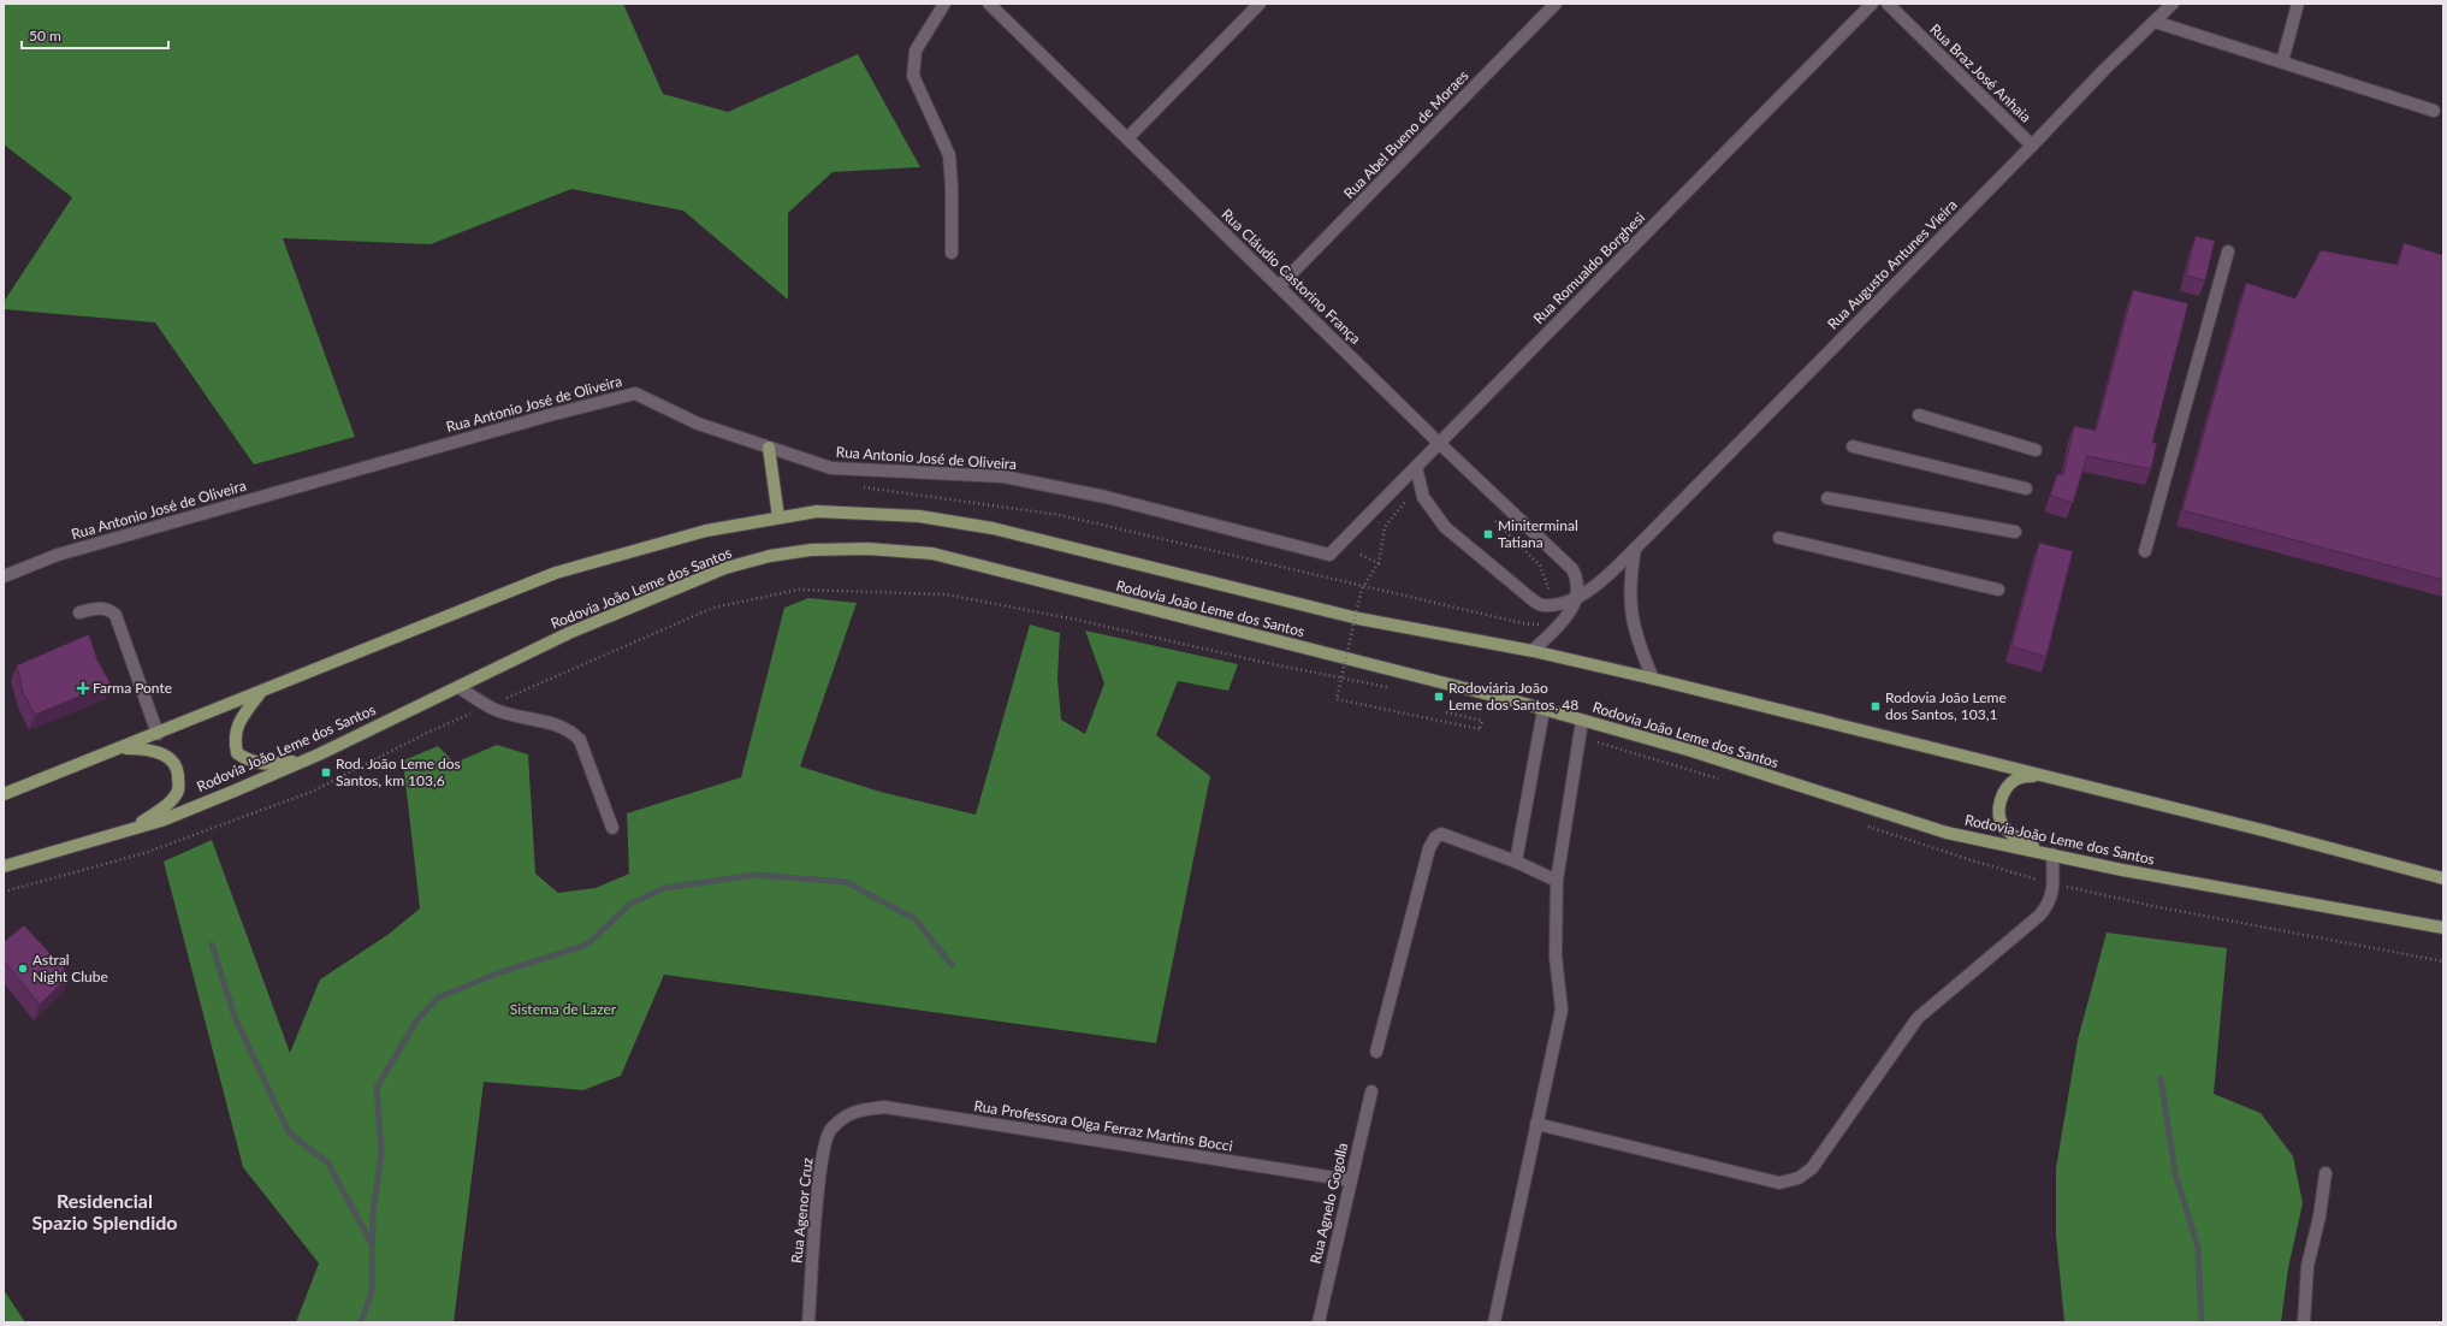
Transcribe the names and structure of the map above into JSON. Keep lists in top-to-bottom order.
{
  "streets": {
    "main road": ["Rodovia João Leme dos Santos"],
    "street": [
      "Rua Braz José Anhaia",
      "Rua Abel Bueno de Moraes",
      "Rua Augusto Antunes Vieira",
      "Rua Romualdo Borghesi",
      "Rua Cláudio Castorino França",
      "Rua Antonio José de Oliveira",
      "Rua Professora Olga Ferraz Martins Bocci",
      "Rua Agnelo Gogolla",
      "Rua Agenor Cruz"
    ]
  },
  "crossings": [
    ["Rua Braz José Anhaia", "Rua Augusto Antunes Vieira"],
    ["Rua Abel Bueno de Moraes", "Rua Cláudio Castorino França"],
    ["Rua Augusto Antunes Vieira", "Rua Cláudio Castorino França"],
    ["Rua Romualdo Borghesi", "Rua Cláudio Castorino França"],
    ["Rua Romualdo Borghesi", "Rua Antonio José de Oliveira"],
    ["Rua Professora Olga Ferraz Martins Bocci", "Rua Agnelo Gogolla"],
    ["Rua Professora Olga Ferraz Martins Bocci", "Rua Agenor Cruz"]
  ],
  "districts": ["Residencial Spazio Splendido"],
  "parks": ["Sistema de Lazer"],
  "places": {
    "transit": [
      "Miniterminal Tatiana",
      "Rodoviária João Leme dos Santos, 48",
      "Rodovia João Leme dos Santos, 103,1",
      "Rod. João Leme dos Santos, km 103,6"
    ],
    "health": ["Farma Ponte"],
    "other": ["Astral Night Clube"]
  },
  "scale_bar": "50 m"
}
